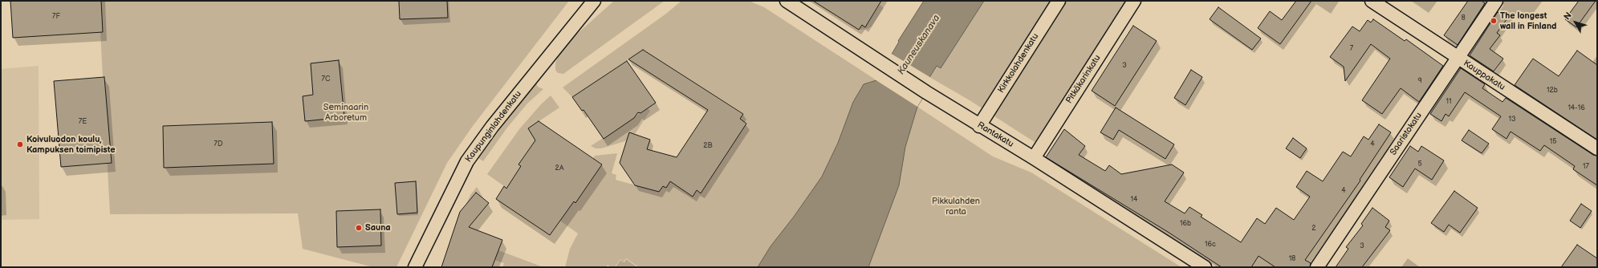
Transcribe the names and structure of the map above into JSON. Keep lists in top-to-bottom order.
{
  "streets": {
    "street": [
      "Kirkkolahdenkatu",
      "Kauppakatu",
      "Pitkäkarinkatu",
      "Kaupunginlahdenkatu",
      "Saaristokatu",
      "Rantakatu"
    ]
  },
  "crossings": [
    ["Kirkkolahdenkatu", "Rantakatu"],
    ["Kauppakatu", "Saaristokatu"],
    ["Pitkäkarinkatu", "Rantakatu"]
  ],
  "water": ["Kauneuskanava"],
  "parks": ["Seminaarin Arboretum", "Pikkulahden ranta"],
  "places": ["The longest wall in Finland", "Koivuluodon koulu, Kampuksen toimipiste", "Sauna"],
  "house_numbers": [
    "7F",
    "8",
    "7",
    "3",
    "7C",
    "9",
    "12b",
    "11",
    "14-16",
    "13",
    "7E",
    "15",
    "7D",
    "4",
    "2B",
    "5",
    "17",
    "2A",
    "4",
    "14",
    "16b",
    "2",
    "16c",
    "3",
    "18"
  ],
  "north": "top left"
}
